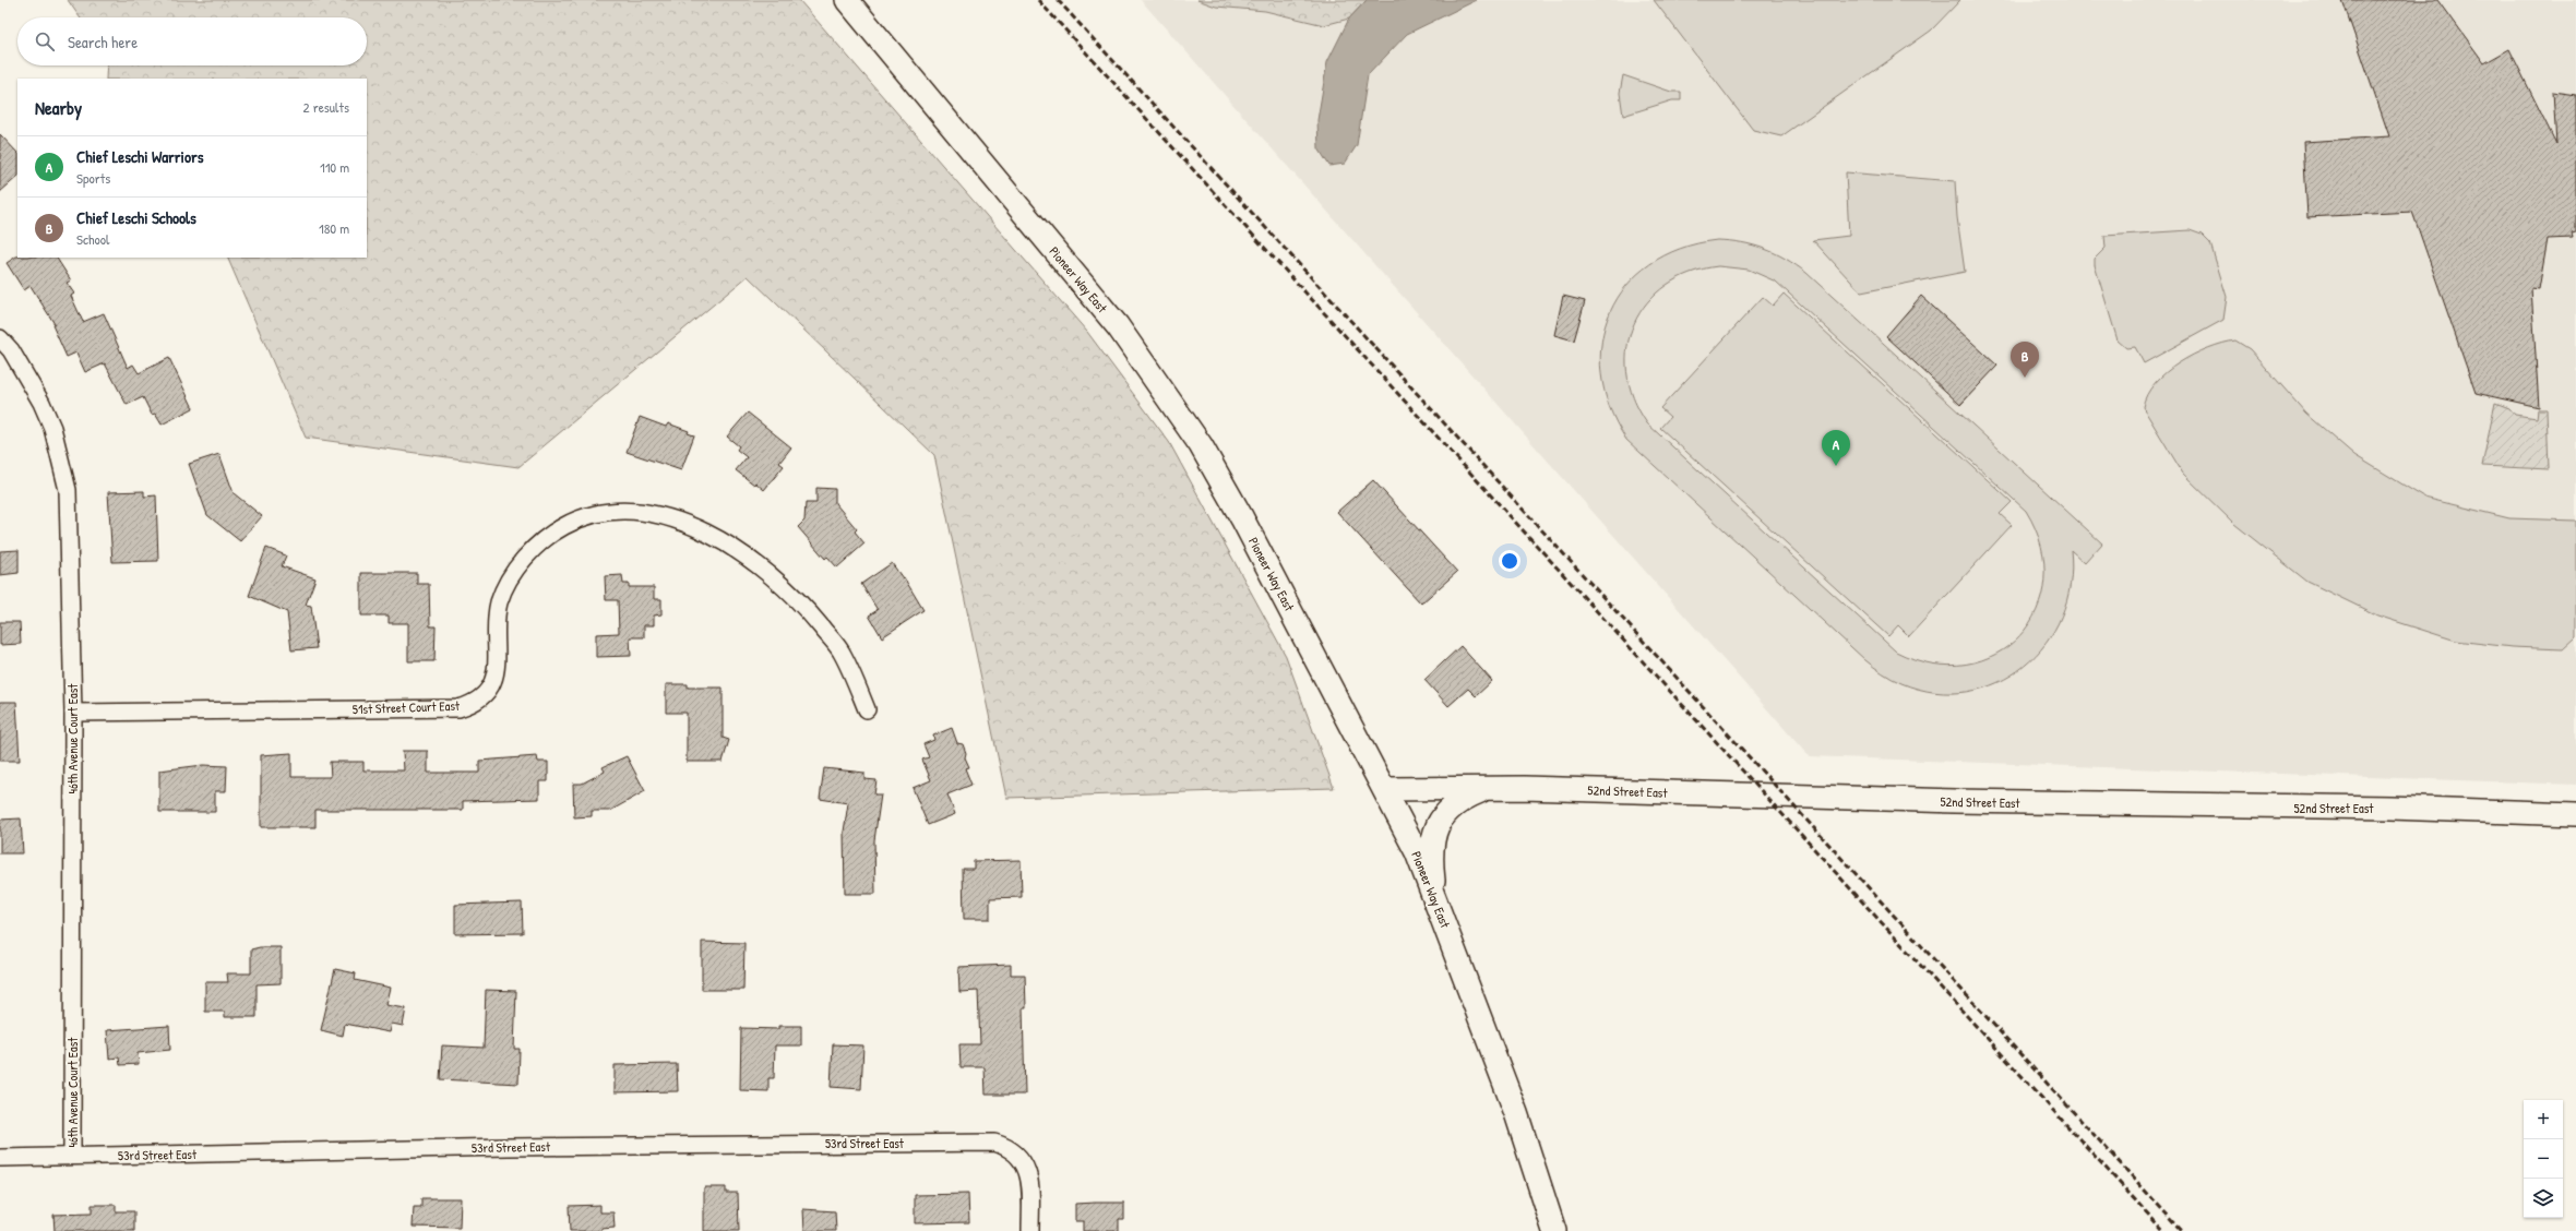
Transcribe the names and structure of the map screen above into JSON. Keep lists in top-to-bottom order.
{
  "streets": {
    "main road": ["Pioneer Way East", "52nd Street East"],
    "street": ["51st Street Court East", "46th Avenue Court East", "53rd Street East"]
  },
  "crossings": [
    ["Pioneer Way East", "52nd Street East"],
    ["51st Street Court East", "46th Avenue Court East"],
    ["46th Avenue Court East", "53rd Street East"]
  ],
  "page": {
    "search": "Search here",
    "heading": ["Nearby", "2 results"],
    "list": [
      {
        "mark": "A",
        "name": "Chief Leschi Warriors",
        "note": "Sports",
        "value": "110 m"
      },
      {
        "mark": "B",
        "name": "Chief Leschi Schools",
        "note": "School",
        "value": "180 m"
      }
    ],
    "pins": ["B", "A"],
    "map_buttons": ["+", "−"]
  }
}
